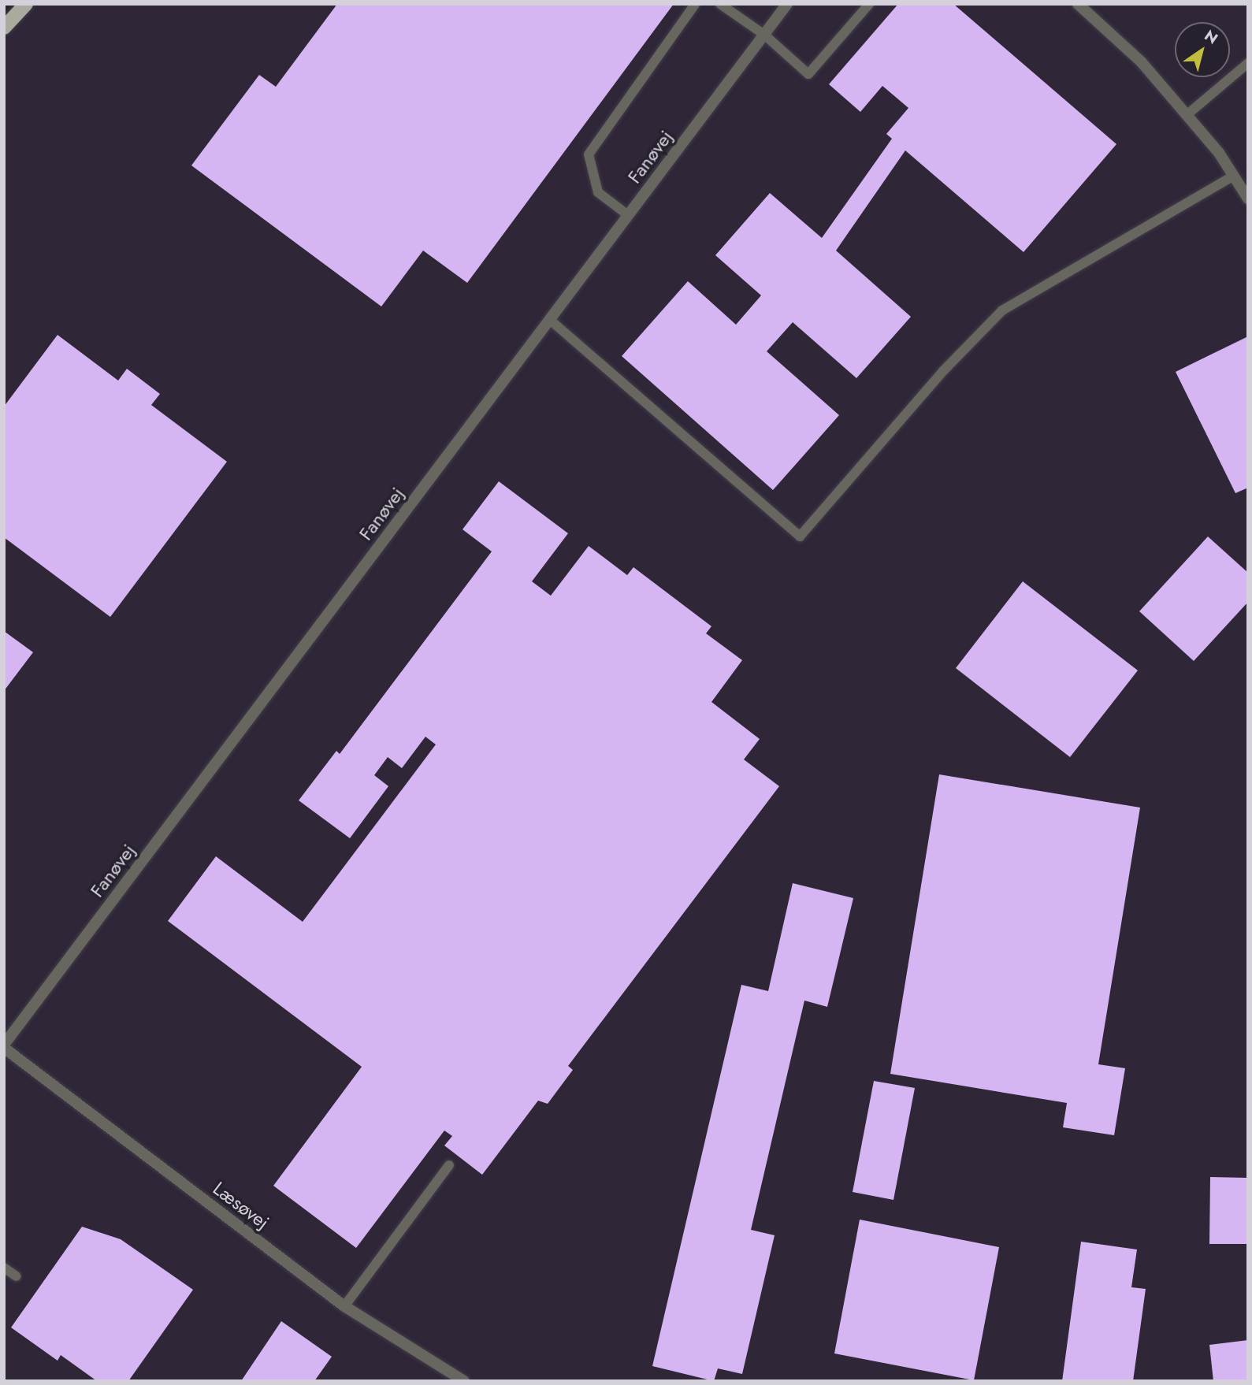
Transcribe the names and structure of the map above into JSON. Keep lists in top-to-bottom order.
{
  "streets": {
    "street": ["Fanøvej", "Læsøvej"]
  },
  "crossings": [
    ["Fanøvej", "Læsøvej"]
  ],
  "north": "top right"
}
